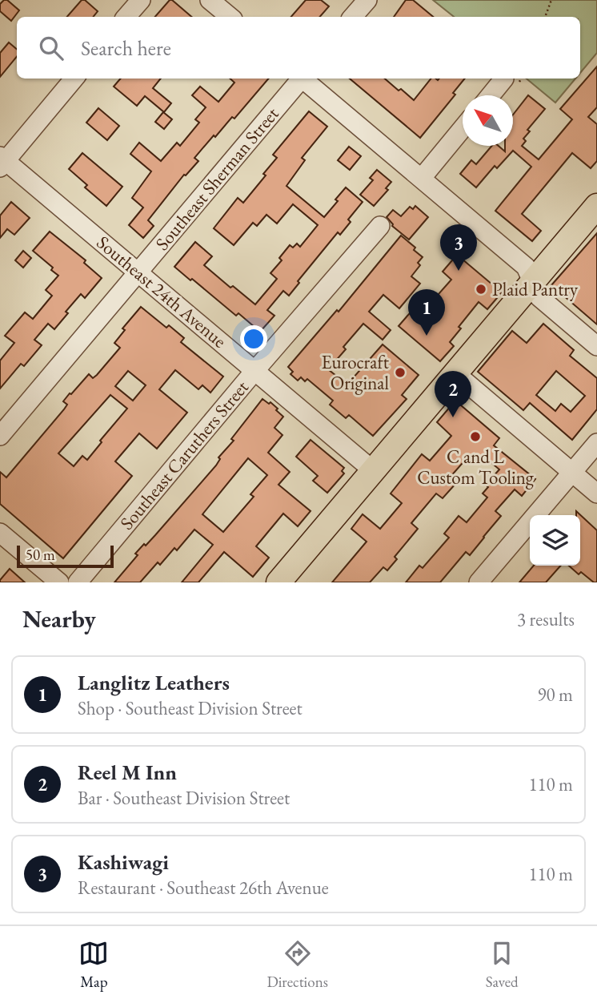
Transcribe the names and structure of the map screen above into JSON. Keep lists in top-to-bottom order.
{
  "streets": {
    "street": ["Southeast Sherman Street", "Southeast 24th Avenue", "Southeast Caruthers Street"]
  },
  "crossings": [
    ["Southeast Sherman Street", "Southeast 24th Avenue"],
    ["Southeast 24th Avenue", "Southeast Caruthers Street"]
  ],
  "places": ["Plaid Pantry", "Eurocraft Original", "C and L Custom Tooling"],
  "scale_bar": "50 m",
  "north": "top left",
  "page": {
    "search": "Search here",
    "pins": ["3", "1", "2"],
    "scale": "50 m",
    "heading": ["Nearby", "3 results"],
    "list": [
      {
        "mark": "1",
        "name": "Langlitz Leathers",
        "note": "Shop · Southeast Division Street",
        "value": "90 m"
      },
      {
        "mark": "2",
        "name": "Reel M Inn",
        "note": "Bar · Southeast Division Street",
        "value": "110 m"
      },
      {
        "mark": "3",
        "name": "Kashiwagi",
        "note": "Restaurant · Southeast 26th Avenue",
        "value": "110 m"
      }
    ],
    "nav": ["Map", "Directions", "Saved"]
  }
}
